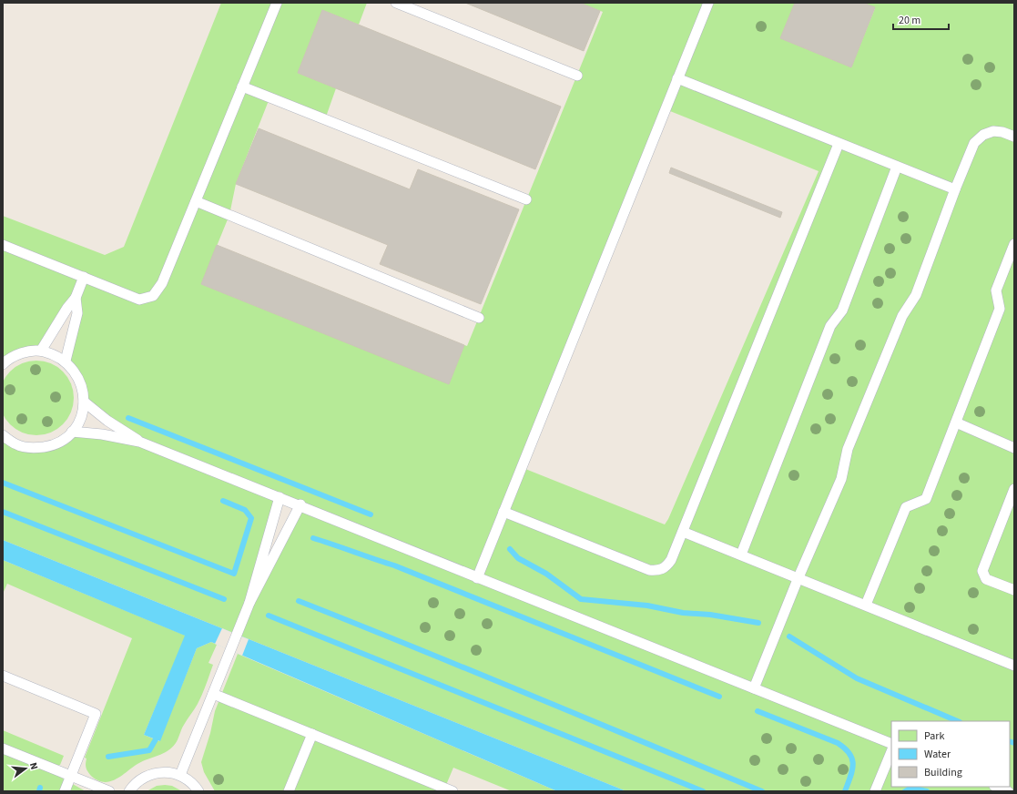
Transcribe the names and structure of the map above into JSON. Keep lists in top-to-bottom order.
{
  "legend": ["Park", "Water", "Building"],
  "scale_bar": "20 m",
  "north": "right"
}
